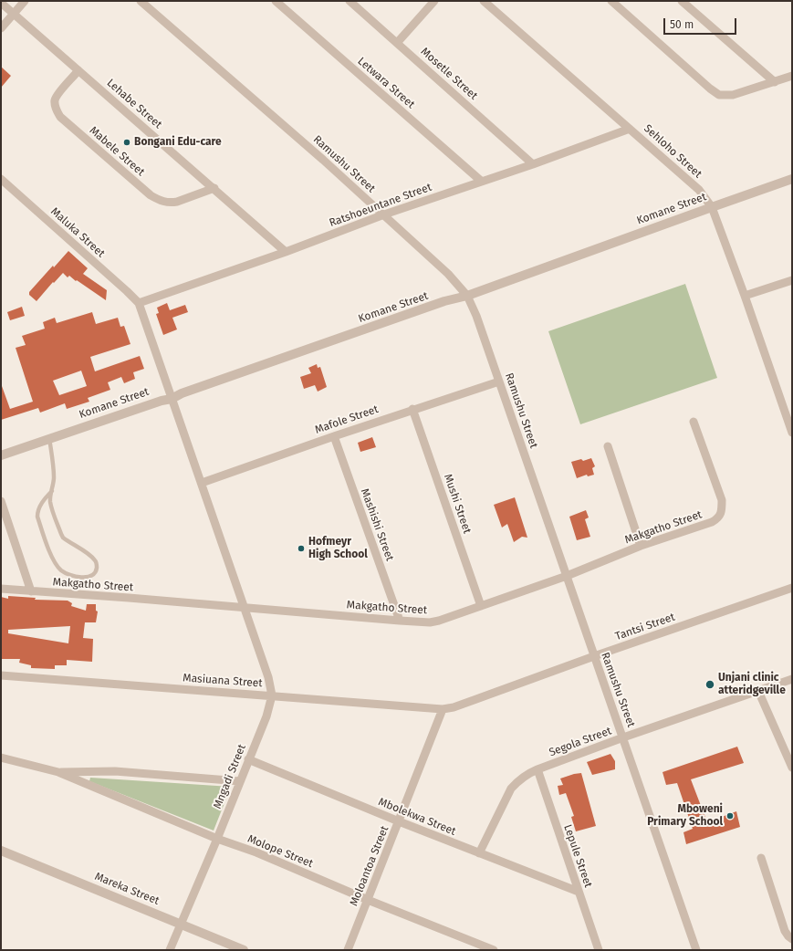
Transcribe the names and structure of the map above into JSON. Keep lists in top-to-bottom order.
{
  "streets": {
    "street": [
      "Mosetle Street",
      "Letwara Street",
      "Lehabe Street",
      "Mabele Street",
      "Sehloho Street",
      "Ramushu Street",
      "Ratshoeuntane Street",
      "Komane Street",
      "Maluka Street",
      "Mafole Street",
      "Mushi Street",
      "Mashishi Street",
      "Makgatho Street",
      "Tantsi Street",
      "Masiuana Street",
      "Segola Street",
      "Mngadi Street",
      "Mbolekwa Street",
      "Molope Street",
      "Lepule Street",
      "Moloantoa Street",
      "Mareka Street"
    ]
  },
  "crossings": [
    ["Mosetle Street", "Ratshoeuntane Street"],
    ["Letwara Street", "Ratshoeuntane Street"],
    ["Lehabe Street", "Mabele Street"],
    ["Lehabe Street", "Ratshoeuntane Street"],
    ["Sehloho Street", "Ratshoeuntane Street"],
    ["Sehloho Street", "Komane Street"],
    ["Ramushu Street", "Ratshoeuntane Street"],
    ["Ramushu Street", "Komane Street"],
    ["Ramushu Street", "Mafole Street"],
    ["Ramushu Street", "Makgatho Street"],
    ["Ramushu Street", "Tantsi Street"],
    ["Ramushu Street", "Segola Street"],
    ["Ratshoeuntane Street", "Maluka Street"],
    ["Ratshoeuntane Street", "Mngadi Street"],
    ["Komane Street", "Mngadi Street"],
    ["Maluka Street", "Mngadi Street"],
    ["Mafole Street", "Mushi Street"],
    ["Mafole Street", "Mashishi Street"],
    ["Mafole Street", "Mngadi Street"],
    ["Mushi Street", "Makgatho Street"],
    ["Mashishi Street", "Makgatho Street"],
    ["Makgatho Street", "Mngadi Street"],
    ["Tantsi Street", "Masiuana Street"],
    ["Tantsi Street", "Moloantoa Street"],
    ["Masiuana Street", "Mngadi Street"],
    ["Masiuana Street", "Moloantoa Street"],
    ["Segola Street", "Mbolekwa Street"],
    ["Segola Street", "Lepule Street"],
    ["Mngadi Street", "Mbolekwa Street"],
    ["Mngadi Street", "Molope Street"],
    ["Mngadi Street", "Mareka Street"],
    ["Mbolekwa Street", "Lepule Street"],
    ["Mbolekwa Street", "Moloantoa Street"],
    ["Molope Street", "Moloantoa Street"]
  ],
  "places": [
    "Bongani Edu-care",
    "Hofmeyr High School",
    "Unjani clinic atteridgeville",
    "Mboweni Primary School"
  ],
  "scale_bar": "50 m"
}
